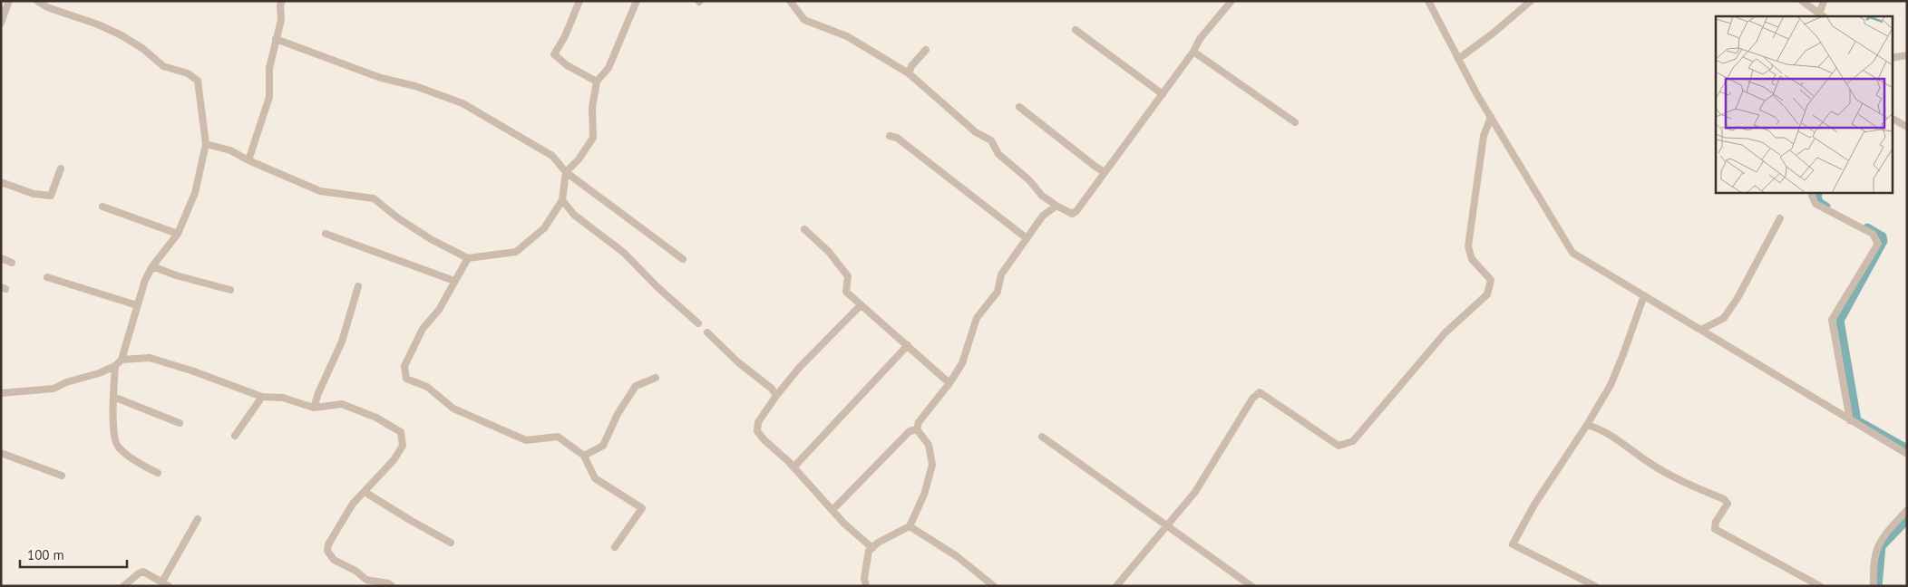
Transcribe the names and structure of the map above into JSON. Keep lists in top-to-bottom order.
{
  "scale_bar": "100 m"
}
